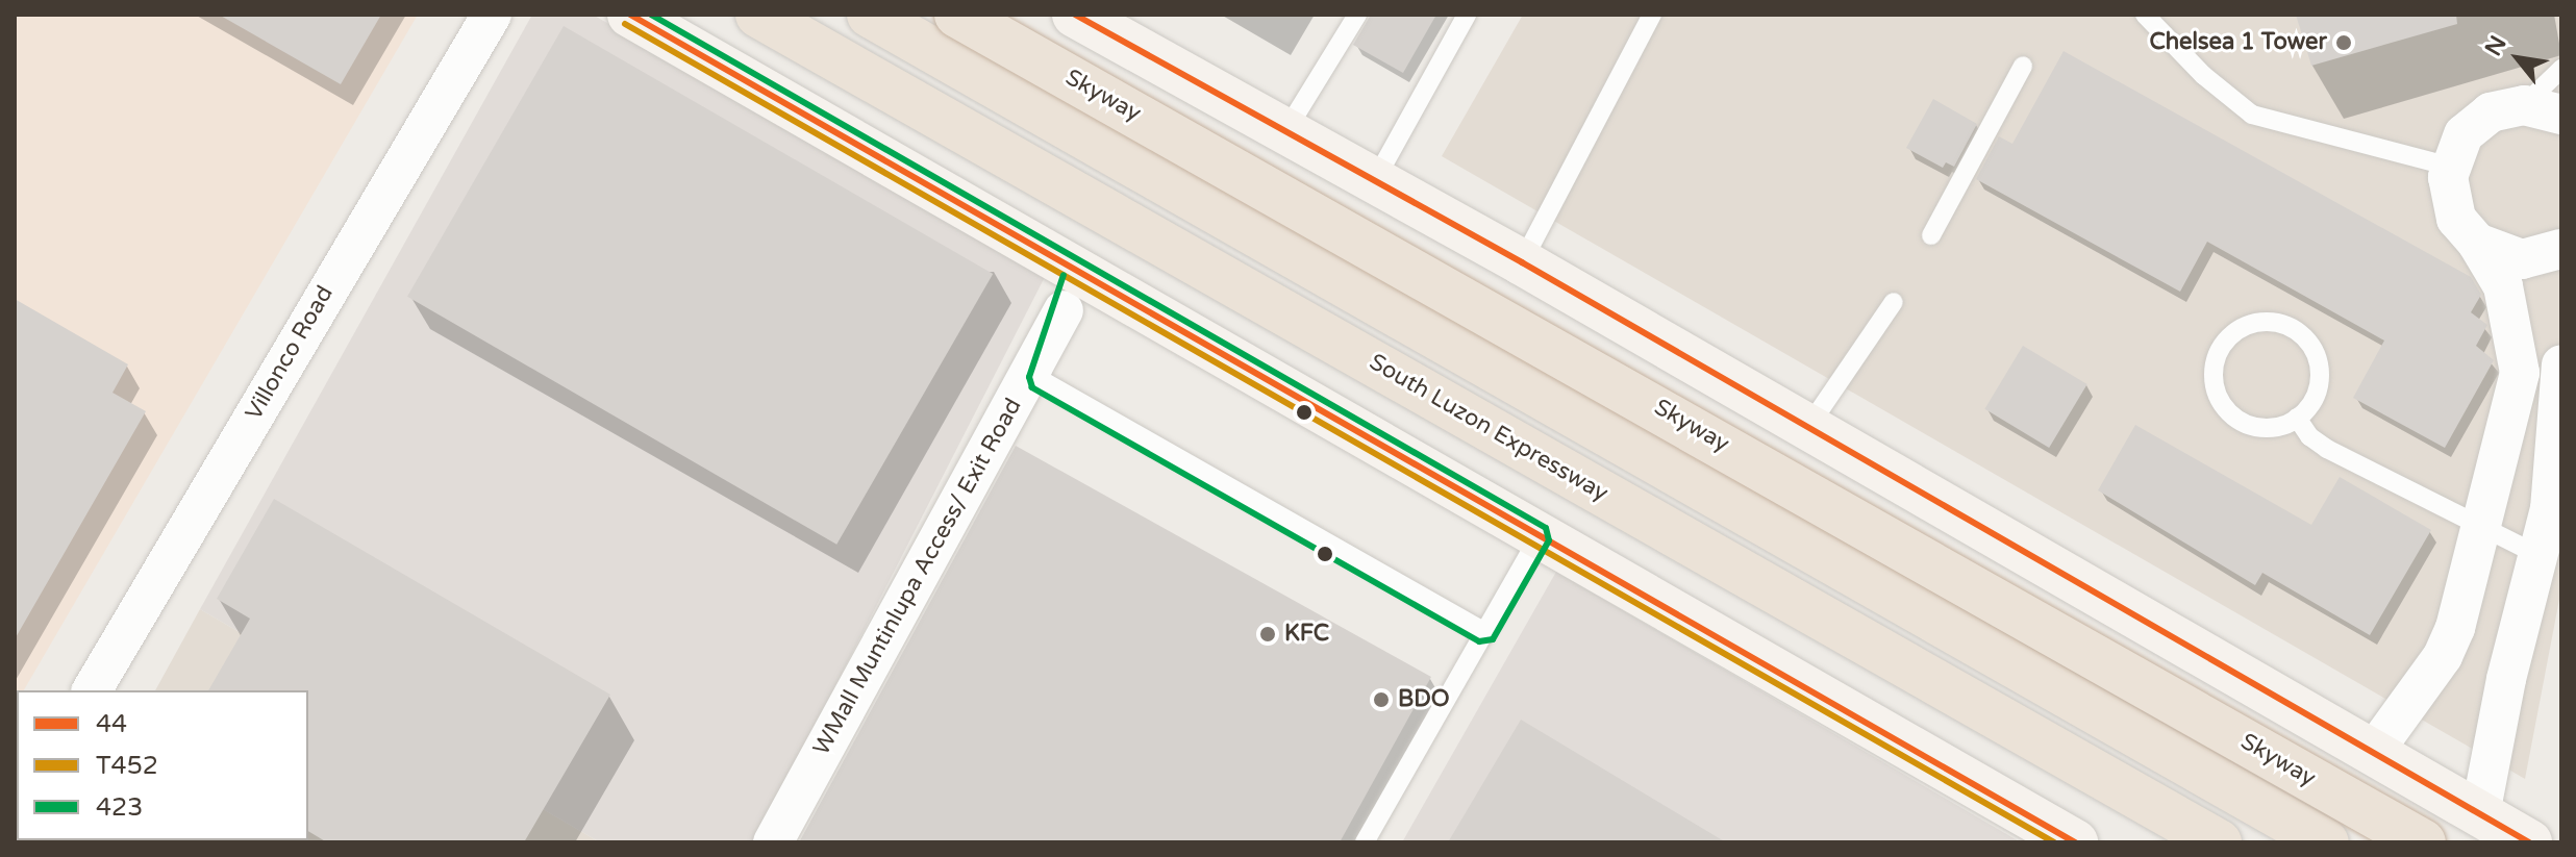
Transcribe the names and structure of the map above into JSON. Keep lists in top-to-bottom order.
{
  "streets": {
    "highway": ["Skyway", "South Luzon Expressway"],
    "street": ["Villonco Road", "WMall Muntinlupa Access/ Exit Road"]
  },
  "places": ["Chelsea 1 Tower", "KFC", "BDO"],
  "lines": ["transit line 44", "transit line 423", "transit line T452"],
  "legend": ["44", "T452", "423"],
  "north": "top left"
}
